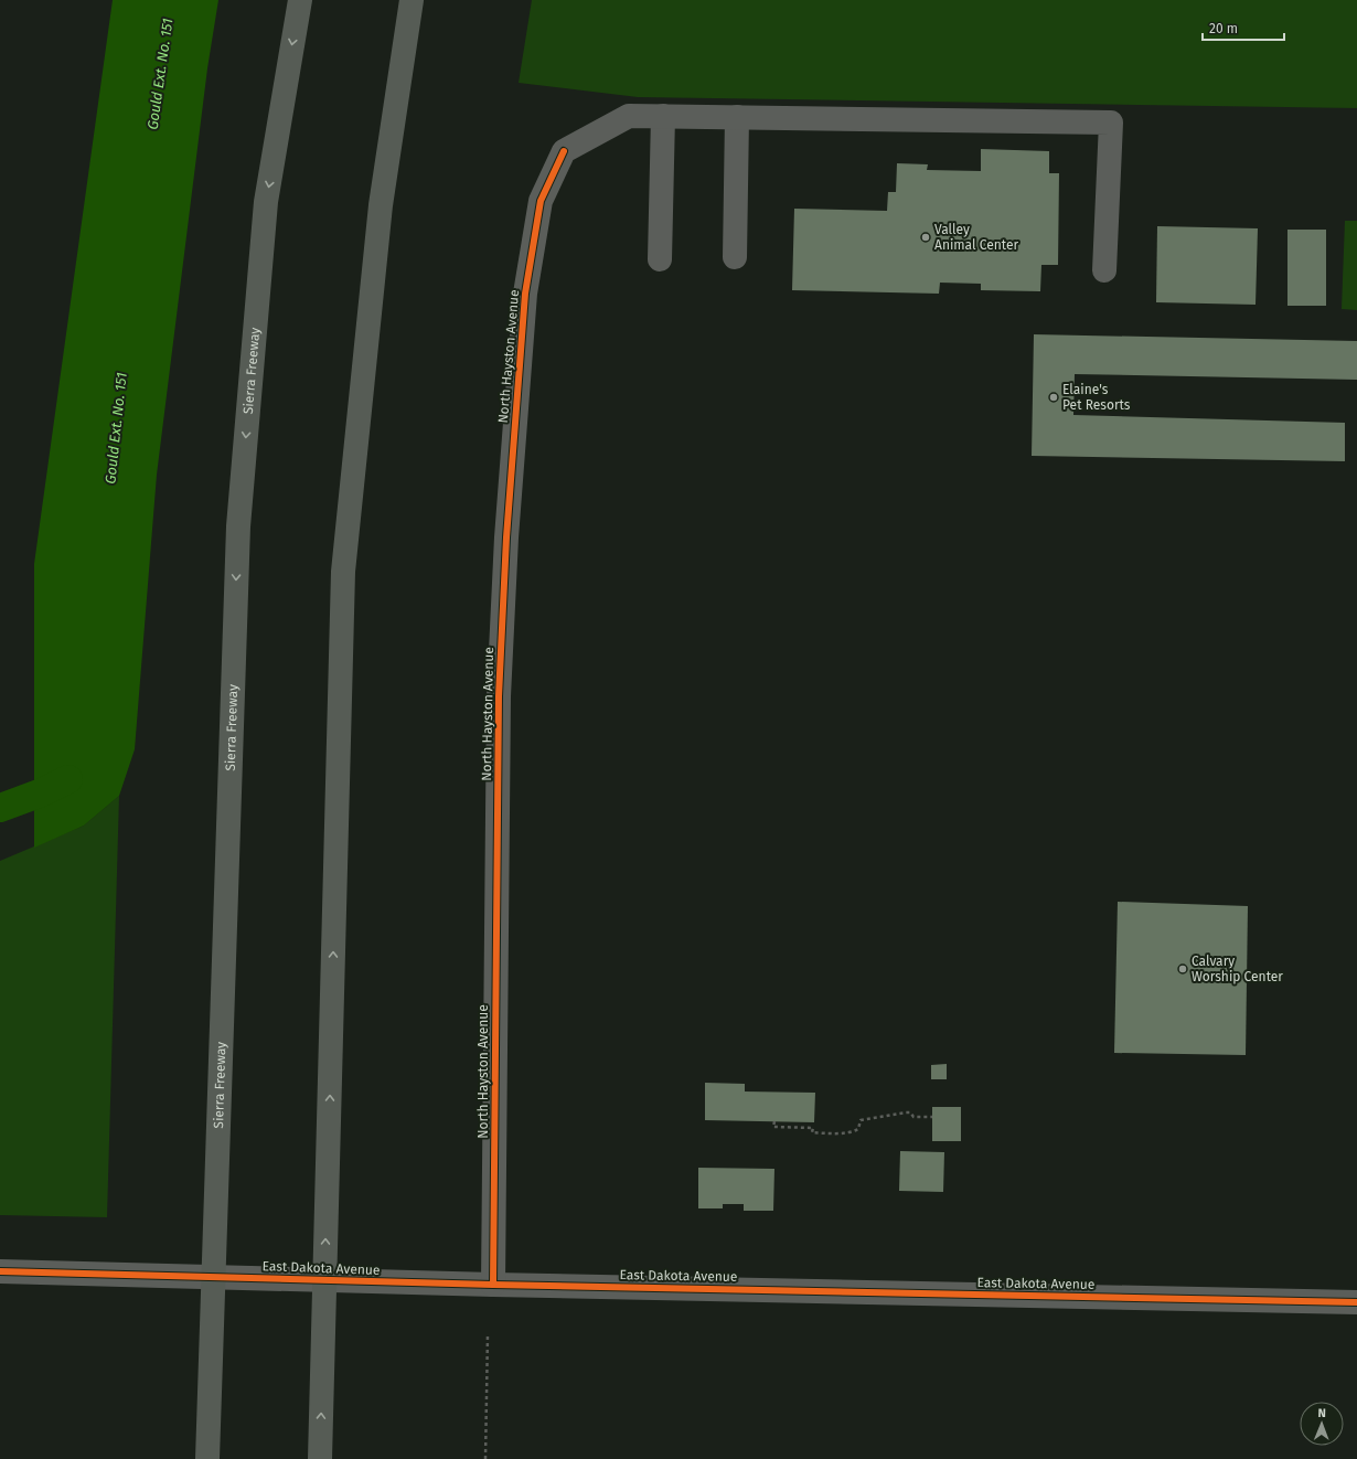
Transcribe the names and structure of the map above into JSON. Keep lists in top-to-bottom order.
{
  "streets": {
    "highway": ["Sierra Freeway"],
    "street": ["North Hayston Avenue", "East Dakota Avenue"]
  },
  "crossings": [
    ["North Hayston Avenue", "East Dakota Avenue"]
  ],
  "water": ["Gould Ext. No. 151"],
  "places": ["Valley Animal Center", "Elaine's Pet Resorts", "Calvary Worship Center"],
  "scale_bar": "20 m",
  "north": "top"
}
